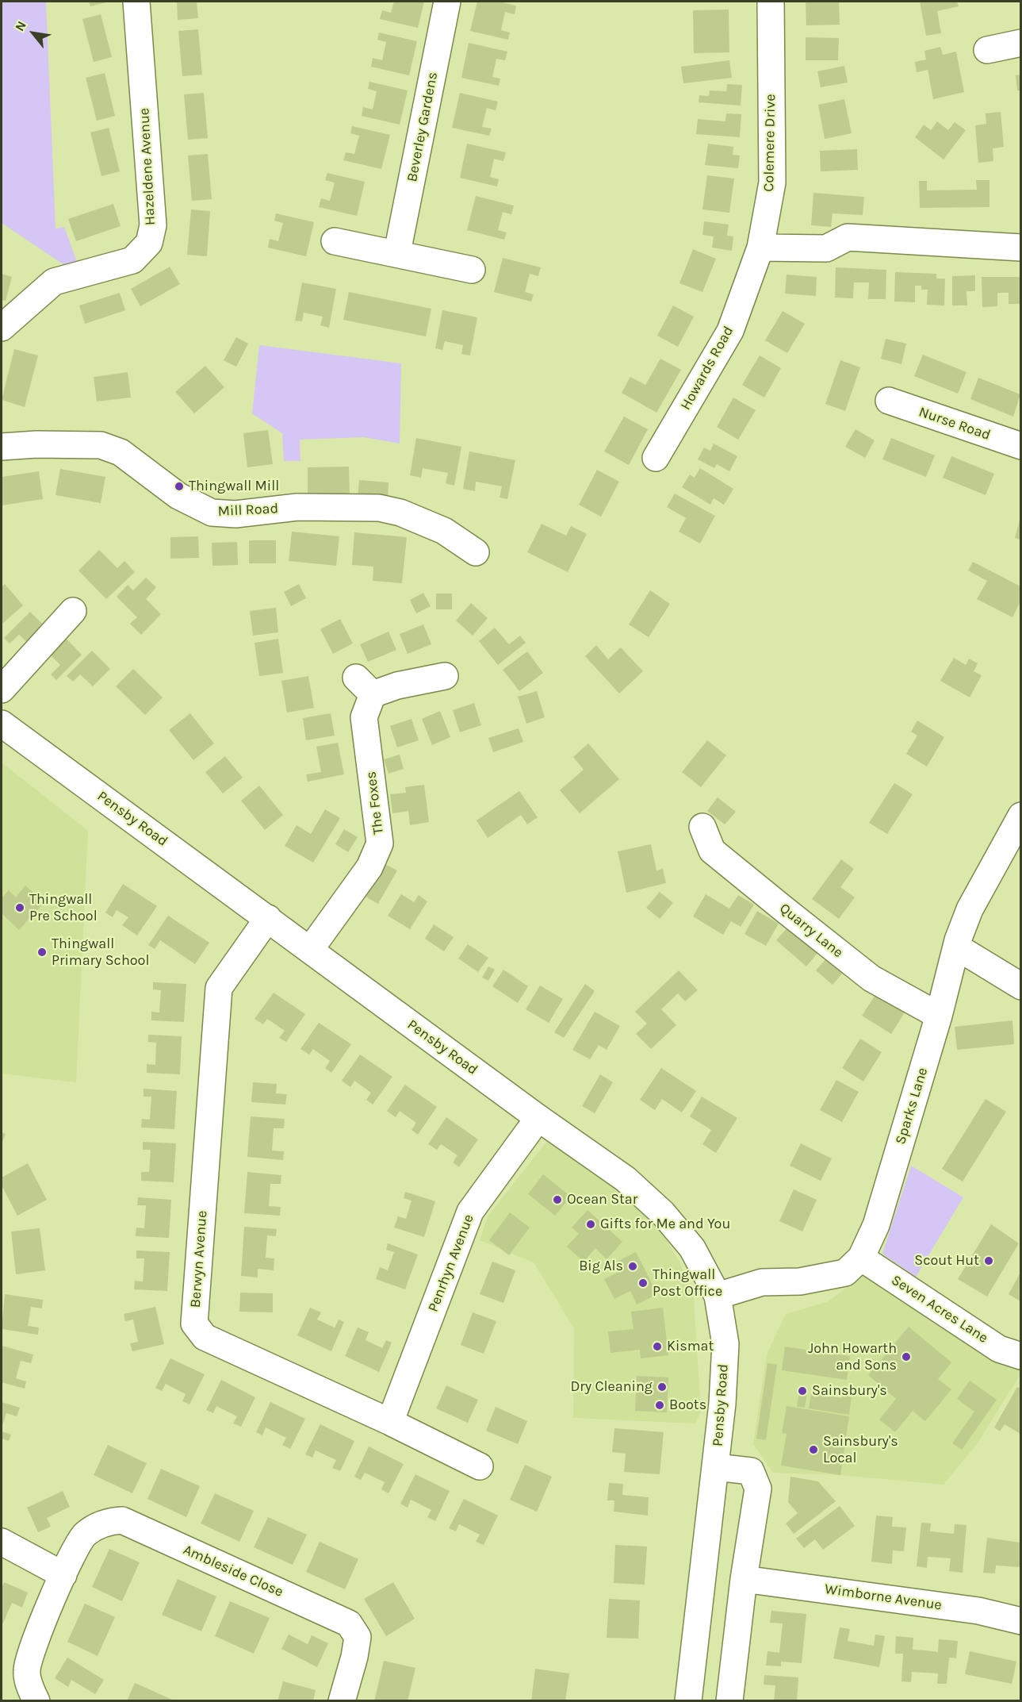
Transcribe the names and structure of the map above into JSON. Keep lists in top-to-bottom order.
{
  "streets": {
    "street": [
      "Beverley Gardens",
      "Colemere Drive",
      "Hazeldene Avenue",
      "Howards Road",
      "Nurse Road",
      "Mill Road",
      "The Foxes",
      "Pensby Road",
      "Quarry Lane",
      "Sparks Lane",
      "Berwyn Avenue",
      "Penrhyn Avenue",
      "Seven Acres Lane",
      "Ambleside Close",
      "Wimborne Avenue"
    ]
  },
  "crossings": [
    ["Colemere Drive", "Howards Road"],
    ["The Foxes", "Pensby Road"],
    ["Pensby Road", "Sparks Lane"],
    ["Pensby Road", "Berwyn Avenue"],
    ["Pensby Road", "Penrhyn Avenue"],
    ["Pensby Road", "Wimborne Avenue"],
    ["Quarry Lane", "Sparks Lane"],
    ["Sparks Lane", "Seven Acres Lane"],
    ["Berwyn Avenue", "Penrhyn Avenue"]
  ],
  "places": [
    "Thingwall Mill",
    "Thingwall Pre School",
    "Thingwall Primary School",
    "Ocean Star",
    "Gifts for Me and You",
    "Scout Hut",
    "Big Als",
    "Thingwall Post Office",
    "Kismat",
    "John Howarth and Sons",
    "Dry Cleaning",
    "Sainsbury's",
    "Boots",
    "Sainsbury's Local"
  ],
  "north": "top left"
}
